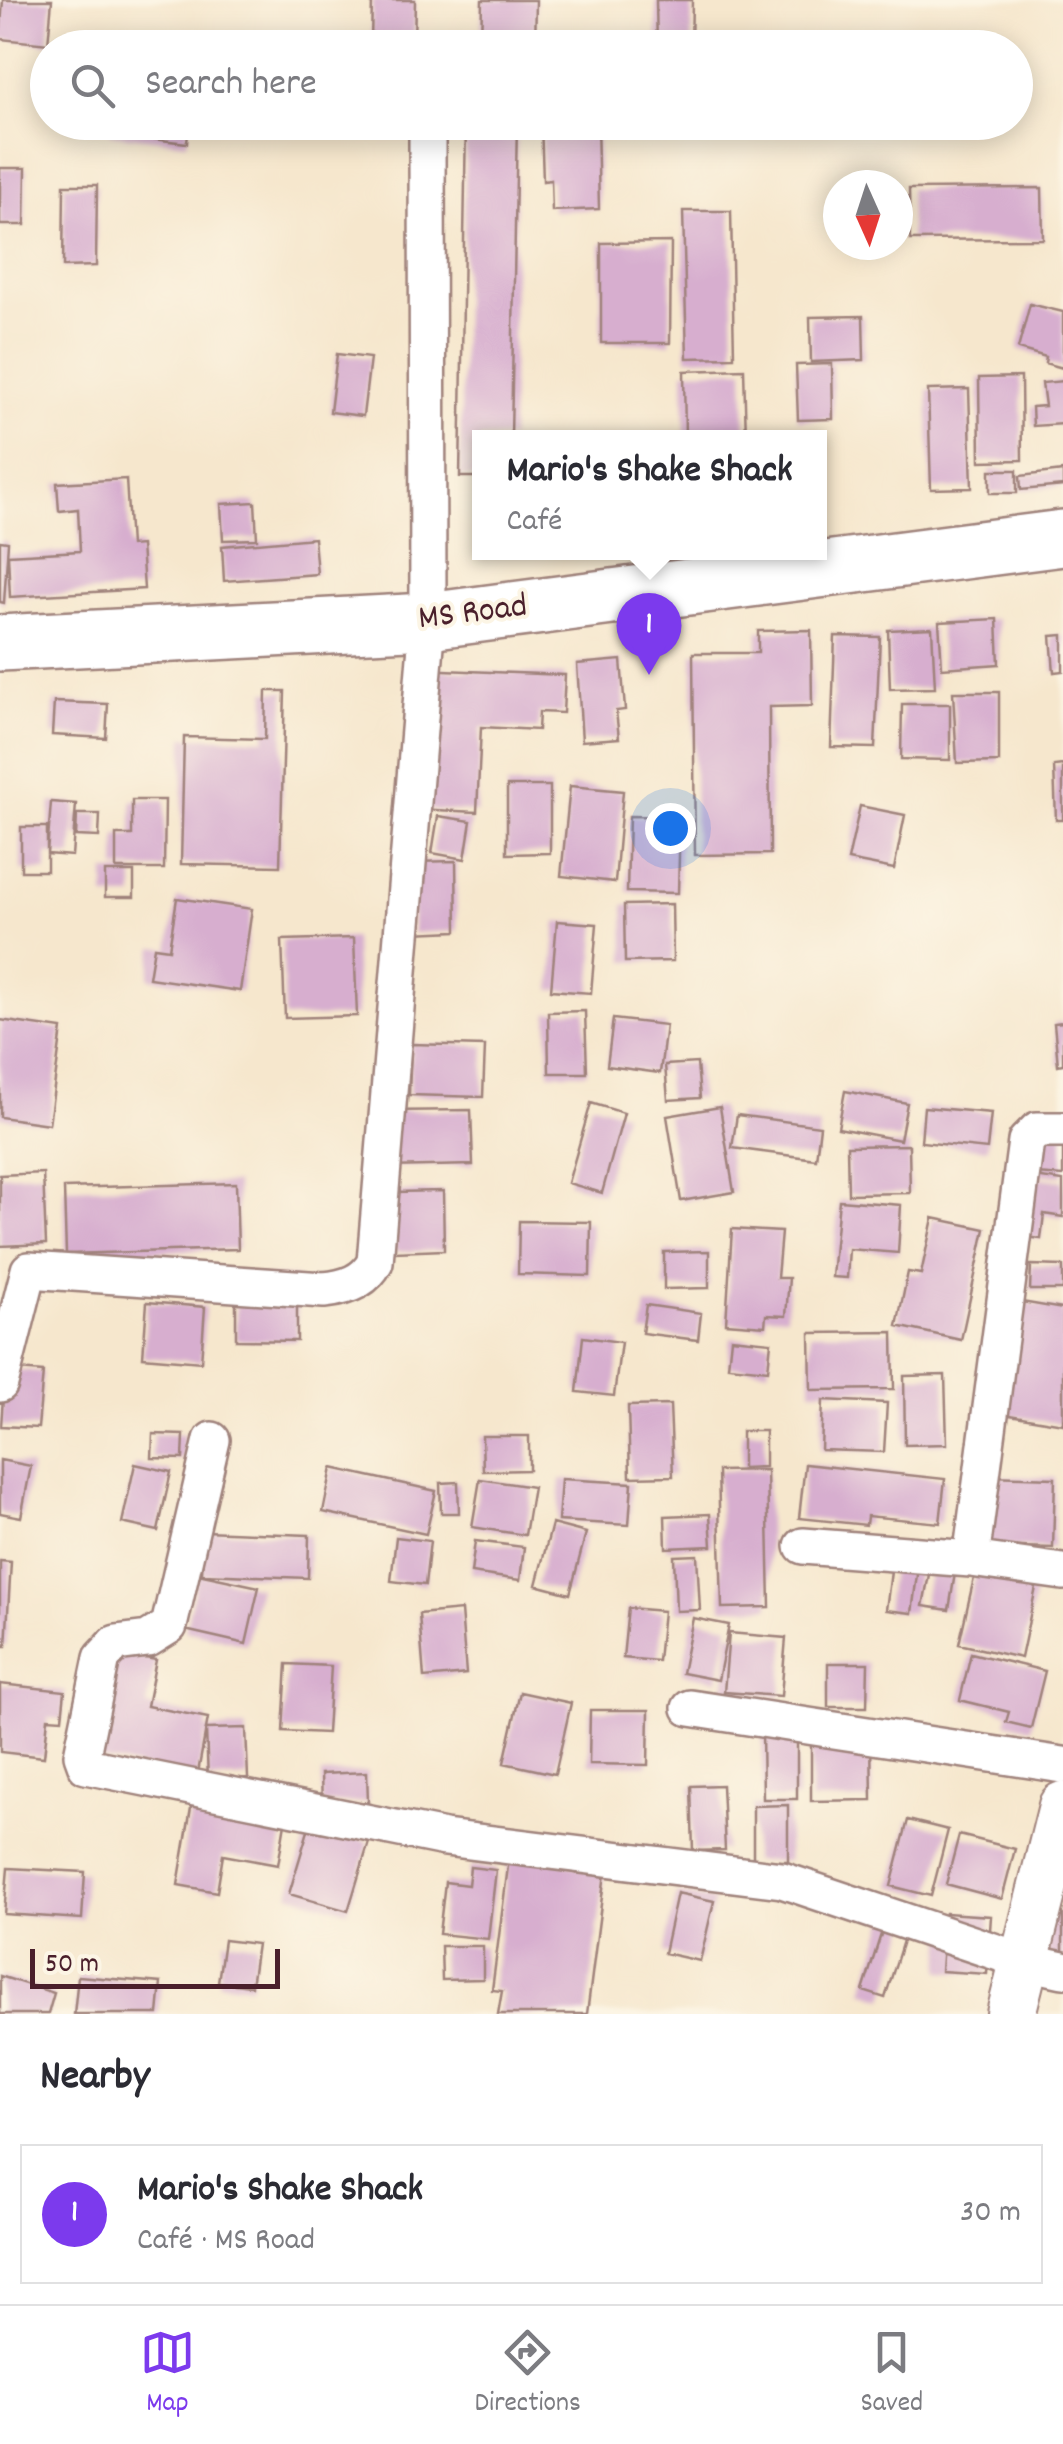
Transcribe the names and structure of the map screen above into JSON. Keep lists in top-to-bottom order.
{
  "streets": {
    "highway": ["MS Road"]
  },
  "scale_bar": "50 m",
  "north": "bottom",
  "page": {
    "search": "Search here",
    "popup": ["Mario's Shake Shack", "Café"],
    "pins": "1",
    "scale": "50 m",
    "heading": "Nearby",
    "list": [
      {
        "mark": "1",
        "name": "Mario's Shake Shack",
        "note": "Café · MS Road",
        "value": "30 m"
      }
    ],
    "nav": ["Map", "Directions", "Saved"]
  }
}
